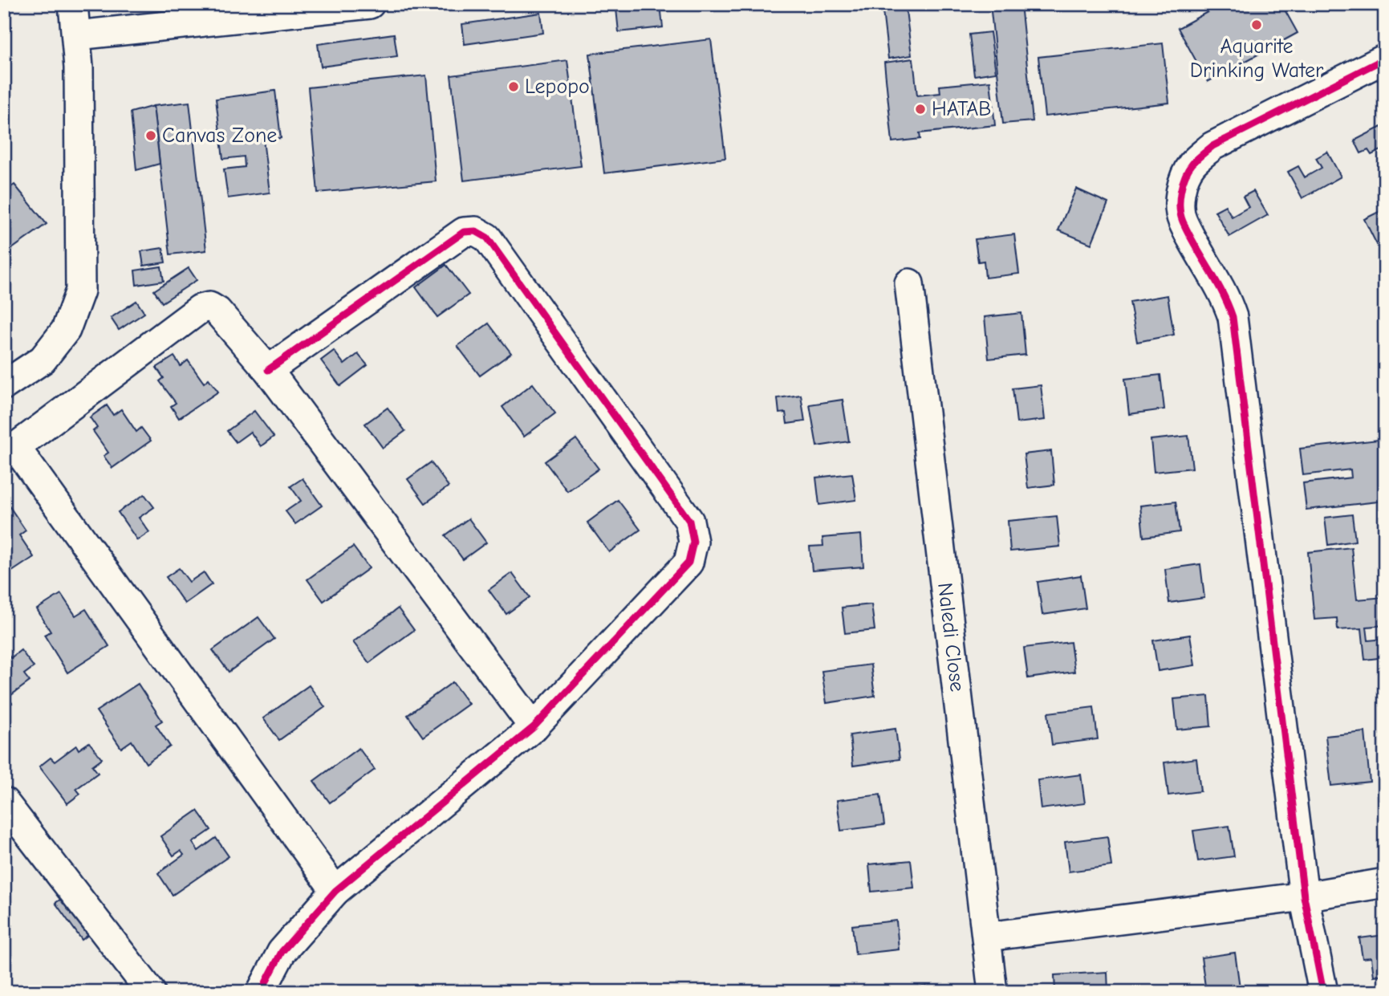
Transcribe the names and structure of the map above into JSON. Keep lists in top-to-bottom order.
{
  "streets": {
    "street": ["Naledi Close"]
  },
  "places": [
    "Aquarite Drinking Water",
    "Lepopo",
    "HATAB",
    "Canvas Zone"
  ]
}
